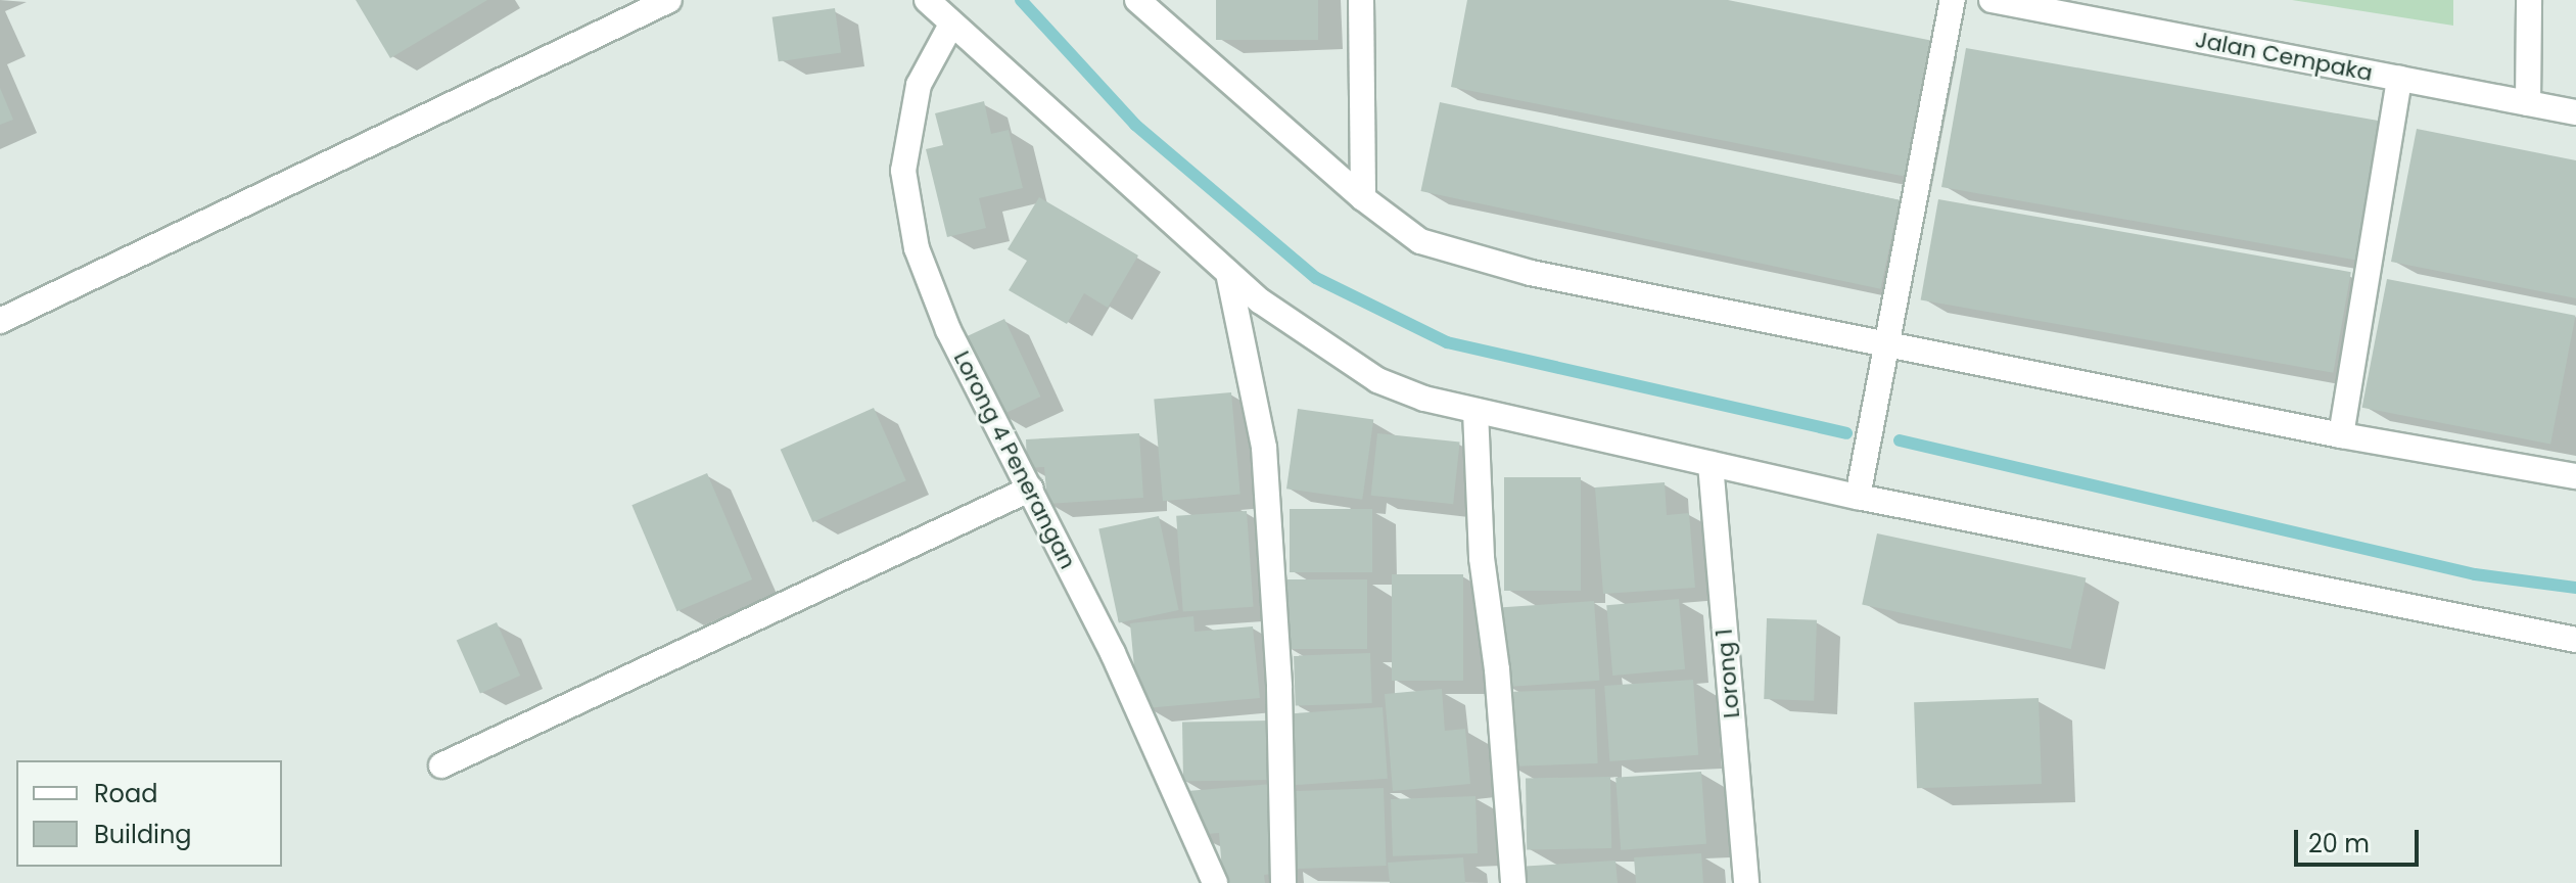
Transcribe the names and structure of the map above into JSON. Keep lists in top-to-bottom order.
{
  "streets": {
    "street": ["Jalan Cempaka", "Lorong 4 Penerangan", "Lorong 1"]
  },
  "legend": ["Road", "Building"],
  "scale_bar": "20 m"
}
